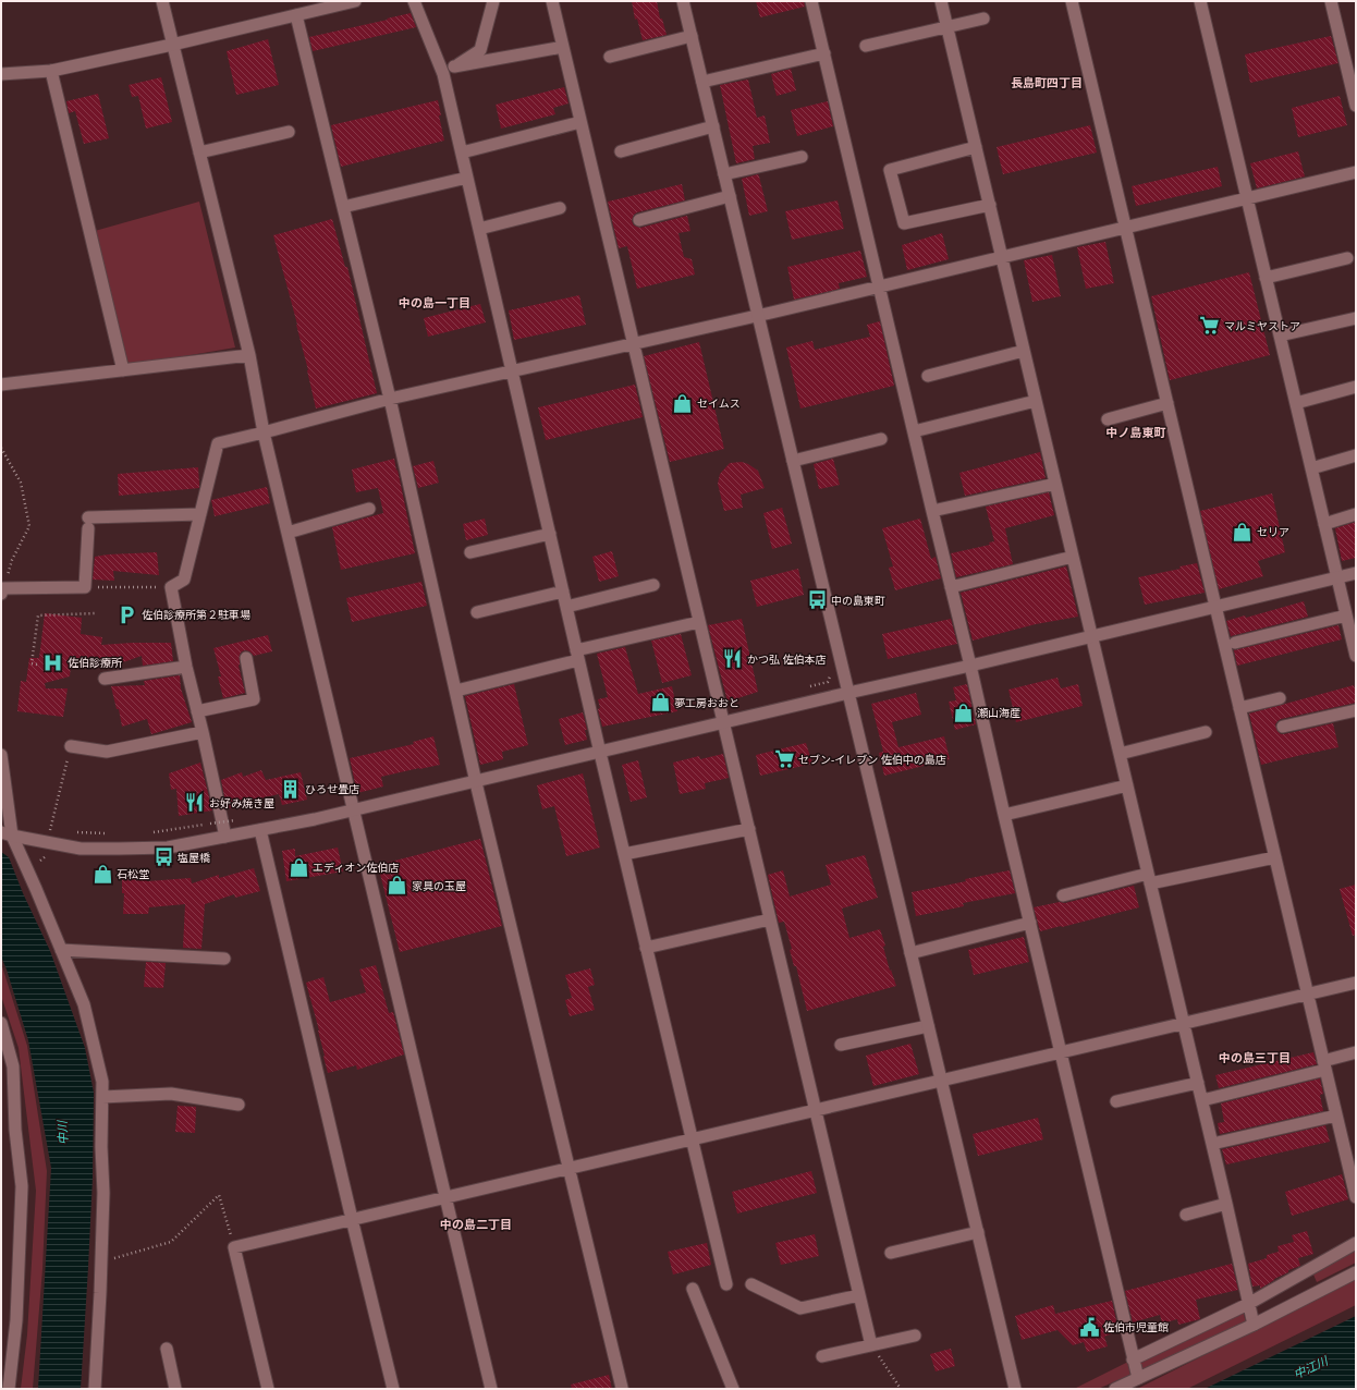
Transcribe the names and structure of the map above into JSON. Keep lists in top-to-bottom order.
{
  "districts": [
    "長島町四丁目",
    "中の島一丁目",
    "中ノ島東町",
    "中の島三丁目",
    "中の島二丁目"
  ],
  "water": ["中川", "中江川"],
  "places": {
    "supermarket": ["マルミヤストア", "セブン-イレブン 佐伯中の島店"],
    "shop": [
      "セイムス",
      "セリア",
      "夢工房おおと",
      "瀬山海産",
      "エディオン佐伯店",
      "石松堂",
      "家具の玉屋"
    ],
    "bus stop": ["中の島東町", "塩屋橋"],
    "parking": ["佐伯診療所第２駐車場"],
    "restaurant": ["かつ弘 佐伯本店", "お好み焼き屋"],
    "hospital": ["佐伯診療所"],
    "building": ["ひろせ畳店"],
    "public building": ["佐伯市児童館"]
  }
}
